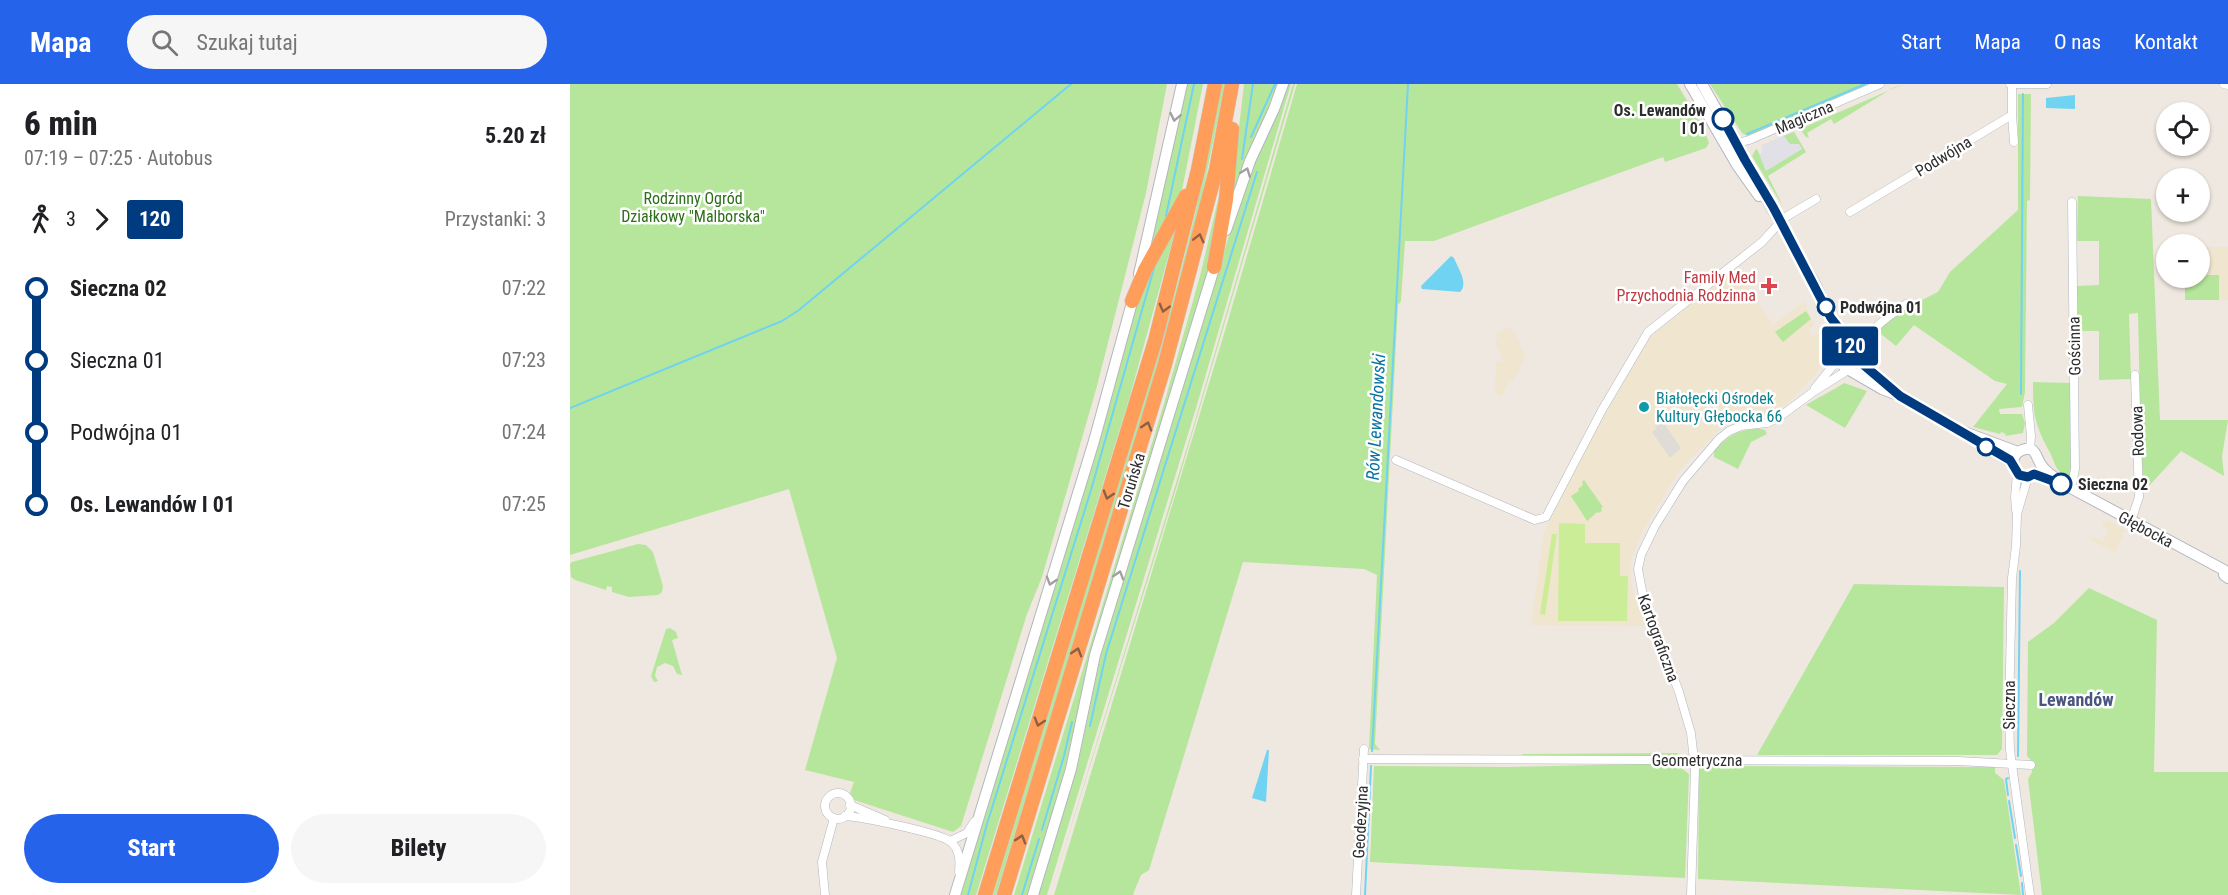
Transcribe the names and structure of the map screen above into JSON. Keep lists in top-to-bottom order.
{
  "streets": {
    "highway": ["Toruńska"],
    "street": [
      "Magiczna",
      "Podwójna",
      "Gościnna",
      "Rodowa",
      "Głębocka",
      "Kartograficzna",
      "Sieczna",
      "Geometryczna",
      "Geodezyjna"
    ]
  },
  "crossings": [
    ["Magiczna", "Głębocka"],
    ["Gościnna", "Głębocka"],
    ["Rodowa", "Głębocka"],
    ["Głębocka", "Kartograficzna"],
    ["Głębocka", "Sieczna"],
    ["Kartograficzna", "Geometryczna"],
    ["Sieczna", "Geometryczna"],
    ["Geometryczna", "Geodezyjna"]
  ],
  "districts": ["Lewandów"],
  "water": ["Rów Lewandowski"],
  "parks": ["Rodzinny Ogród Działkowy \"Malborska\""],
  "places": {
    "other": [
      "Os. Lewandów I 01",
      "Podwójna 01",
      "Białołęcki Ośrodek Kultury Głębocka 66",
      "Sieczna 02"
    ],
    "health": ["Family Med Przychodnia Rodzinna"]
  },
  "lines": ["bus line 120"],
  "page": {
    "header": "Mapa",
    "search": "Szukaj tutaj",
    "nav": [
      "Start",
      "Mapa",
      "O nas",
      "Kontakt"
    ],
    "heading": ["6 min", "07:19 – 07:25 · Autobus", "5.20 zł"],
    "on_map": "120",
    "map_buttons": ["+", "−"],
    "legs": ["3", "120", "Przystanki: 3"],
    "list": [
      {
        "name": "Sieczna 02",
        "value": "07:22"
      },
      {
        "name": "Sieczna 01",
        "value": "07:23"
      },
      {
        "name": "Podwójna 01",
        "value": "07:24"
      },
      {
        "name": "Os. Lewandów I 01",
        "value": "07:25"
      }
    ],
    "buttons": ["Start", "Bilety"]
  }
}
